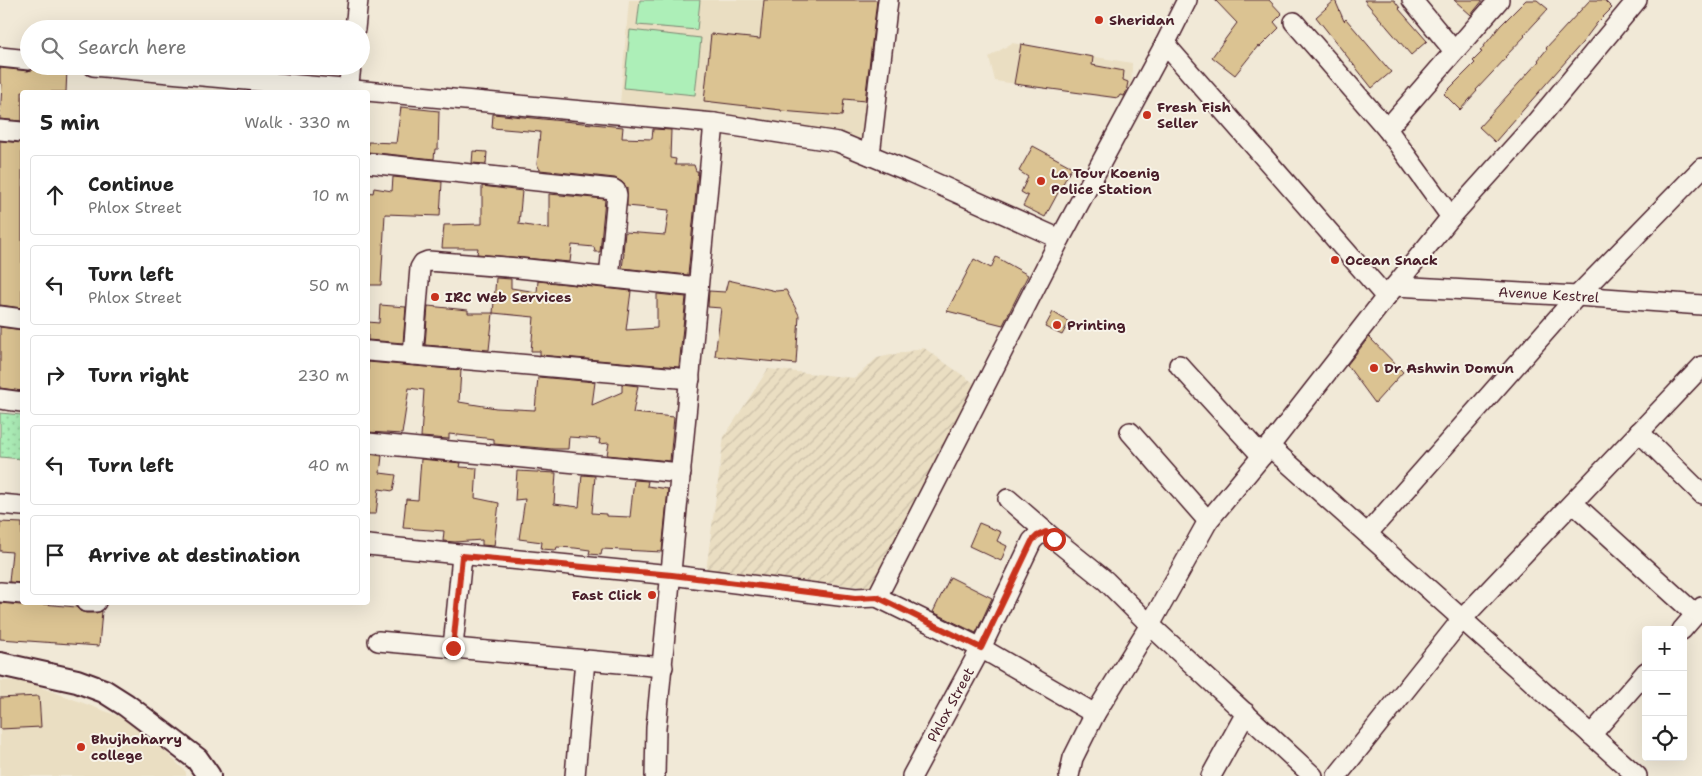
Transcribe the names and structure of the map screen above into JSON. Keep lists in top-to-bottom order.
{
  "streets": {
    "street": ["Avenue Kestrel", "Phlox Street"]
  },
  "places": [
    "Sheridan",
    "Fresh Fish Seller",
    "La Tour Koenig Police Station",
    "Ocean Snack",
    "IRC Web Services",
    "Printing",
    "Dr Ashwin Domun",
    "Fast Click",
    "Bhujhoharry college"
  ],
  "page": {
    "search": "Search here",
    "heading": ["5 min", "Walk · 330 m"],
    "list": [
      ["Continue", "Phlox Street", "10 m"],
      ["Turn left", "Phlox Street", "50 m"],
      ["Turn right", "230 m"],
      ["Turn left", "40 m"],
      "Arrive at destination"
    ],
    "map_buttons": ["+", "−"]
  }
}
